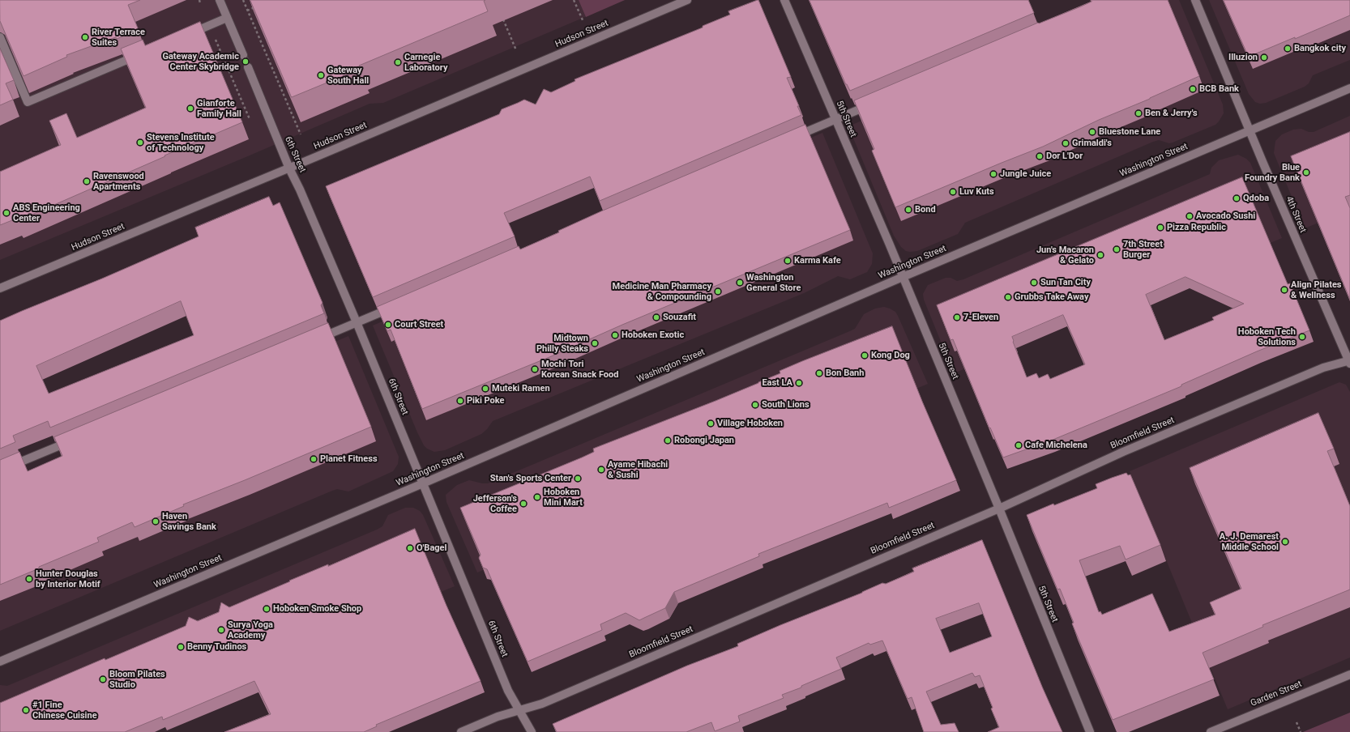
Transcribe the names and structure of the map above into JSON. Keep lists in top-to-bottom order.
{
  "streets": {
    "street": [
      "Hudson Street",
      "5th Street",
      "6th Street",
      "Washington Street",
      "4th Street",
      "Bloomfield Street",
      "Garden Street"
    ]
  },
  "crossings": [
    ["Hudson Street", "6th Street"],
    ["5th Street", "Washington Street"],
    ["5th Street", "Bloomfield Street"],
    ["6th Street", "Washington Street"],
    ["6th Street", "Bloomfield Street"],
    ["Washington Street", "4th Street"],
    ["4th Street", "Bloomfield Street"]
  ],
  "places": [
    "River Terrace Suites",
    "Bangkok city",
    "Illuzion",
    "Gateway Academic Center Skybridge",
    "Carnegie Laboratory",
    "Gateway South Hall",
    "BCB Bank",
    "Gianforte Family Hall",
    "Ben & Jerry's",
    "Bluestone Lane",
    "Stevens Institute of Technology",
    "Grimaldi's",
    "Dor L'Dor",
    "Blue Foundry Bank",
    "Jungle Juice",
    "Ravenswood Apartments",
    "Luv Kuts",
    "Qdoba",
    "Bond",
    "ABS Engineering Center",
    "Avocado Sushi",
    "Pizza Republic",
    "7th Street Burger",
    "Jun's Macaron & Gelato",
    "Karma Kafe",
    "Washington General Store",
    "Sun Tan City",
    "Align Pilates & Wellness",
    "Medicine Man Pharmacy & Compounding",
    "Grubbs Take Away",
    "Souzafit",
    "7-Eleven",
    "Court Street",
    "Hoboken Exotic",
    "Hoboken Tech Solutions",
    "Midtown Philly Steaks",
    "Kong Dog",
    "Mochi Tori Korean Snack Food",
    "Bon Banh",
    "East LA",
    "Muteki Ramen",
    "Piki Poke",
    "South Lions",
    "Village Hoboken",
    "Robongi Japan",
    "Cafe Michelena",
    "Planet Fitness",
    "Ayame Hibachi & Sushi",
    "Stan's Sports Center",
    "Hoboken Mini Mart",
    "Jefferson's Coffee",
    "Haven Savings Bank",
    "A. J. Demarest Middle School",
    "O'Bagel",
    "Hunter Douglas by Interior Motif",
    "Hoboken Smoke Shop",
    "Surya Yoga Academy",
    "Benny Tudinos",
    "Bloom Pilates Studio",
    "#1 Fine Chinese Cuisine"
  ]
}
